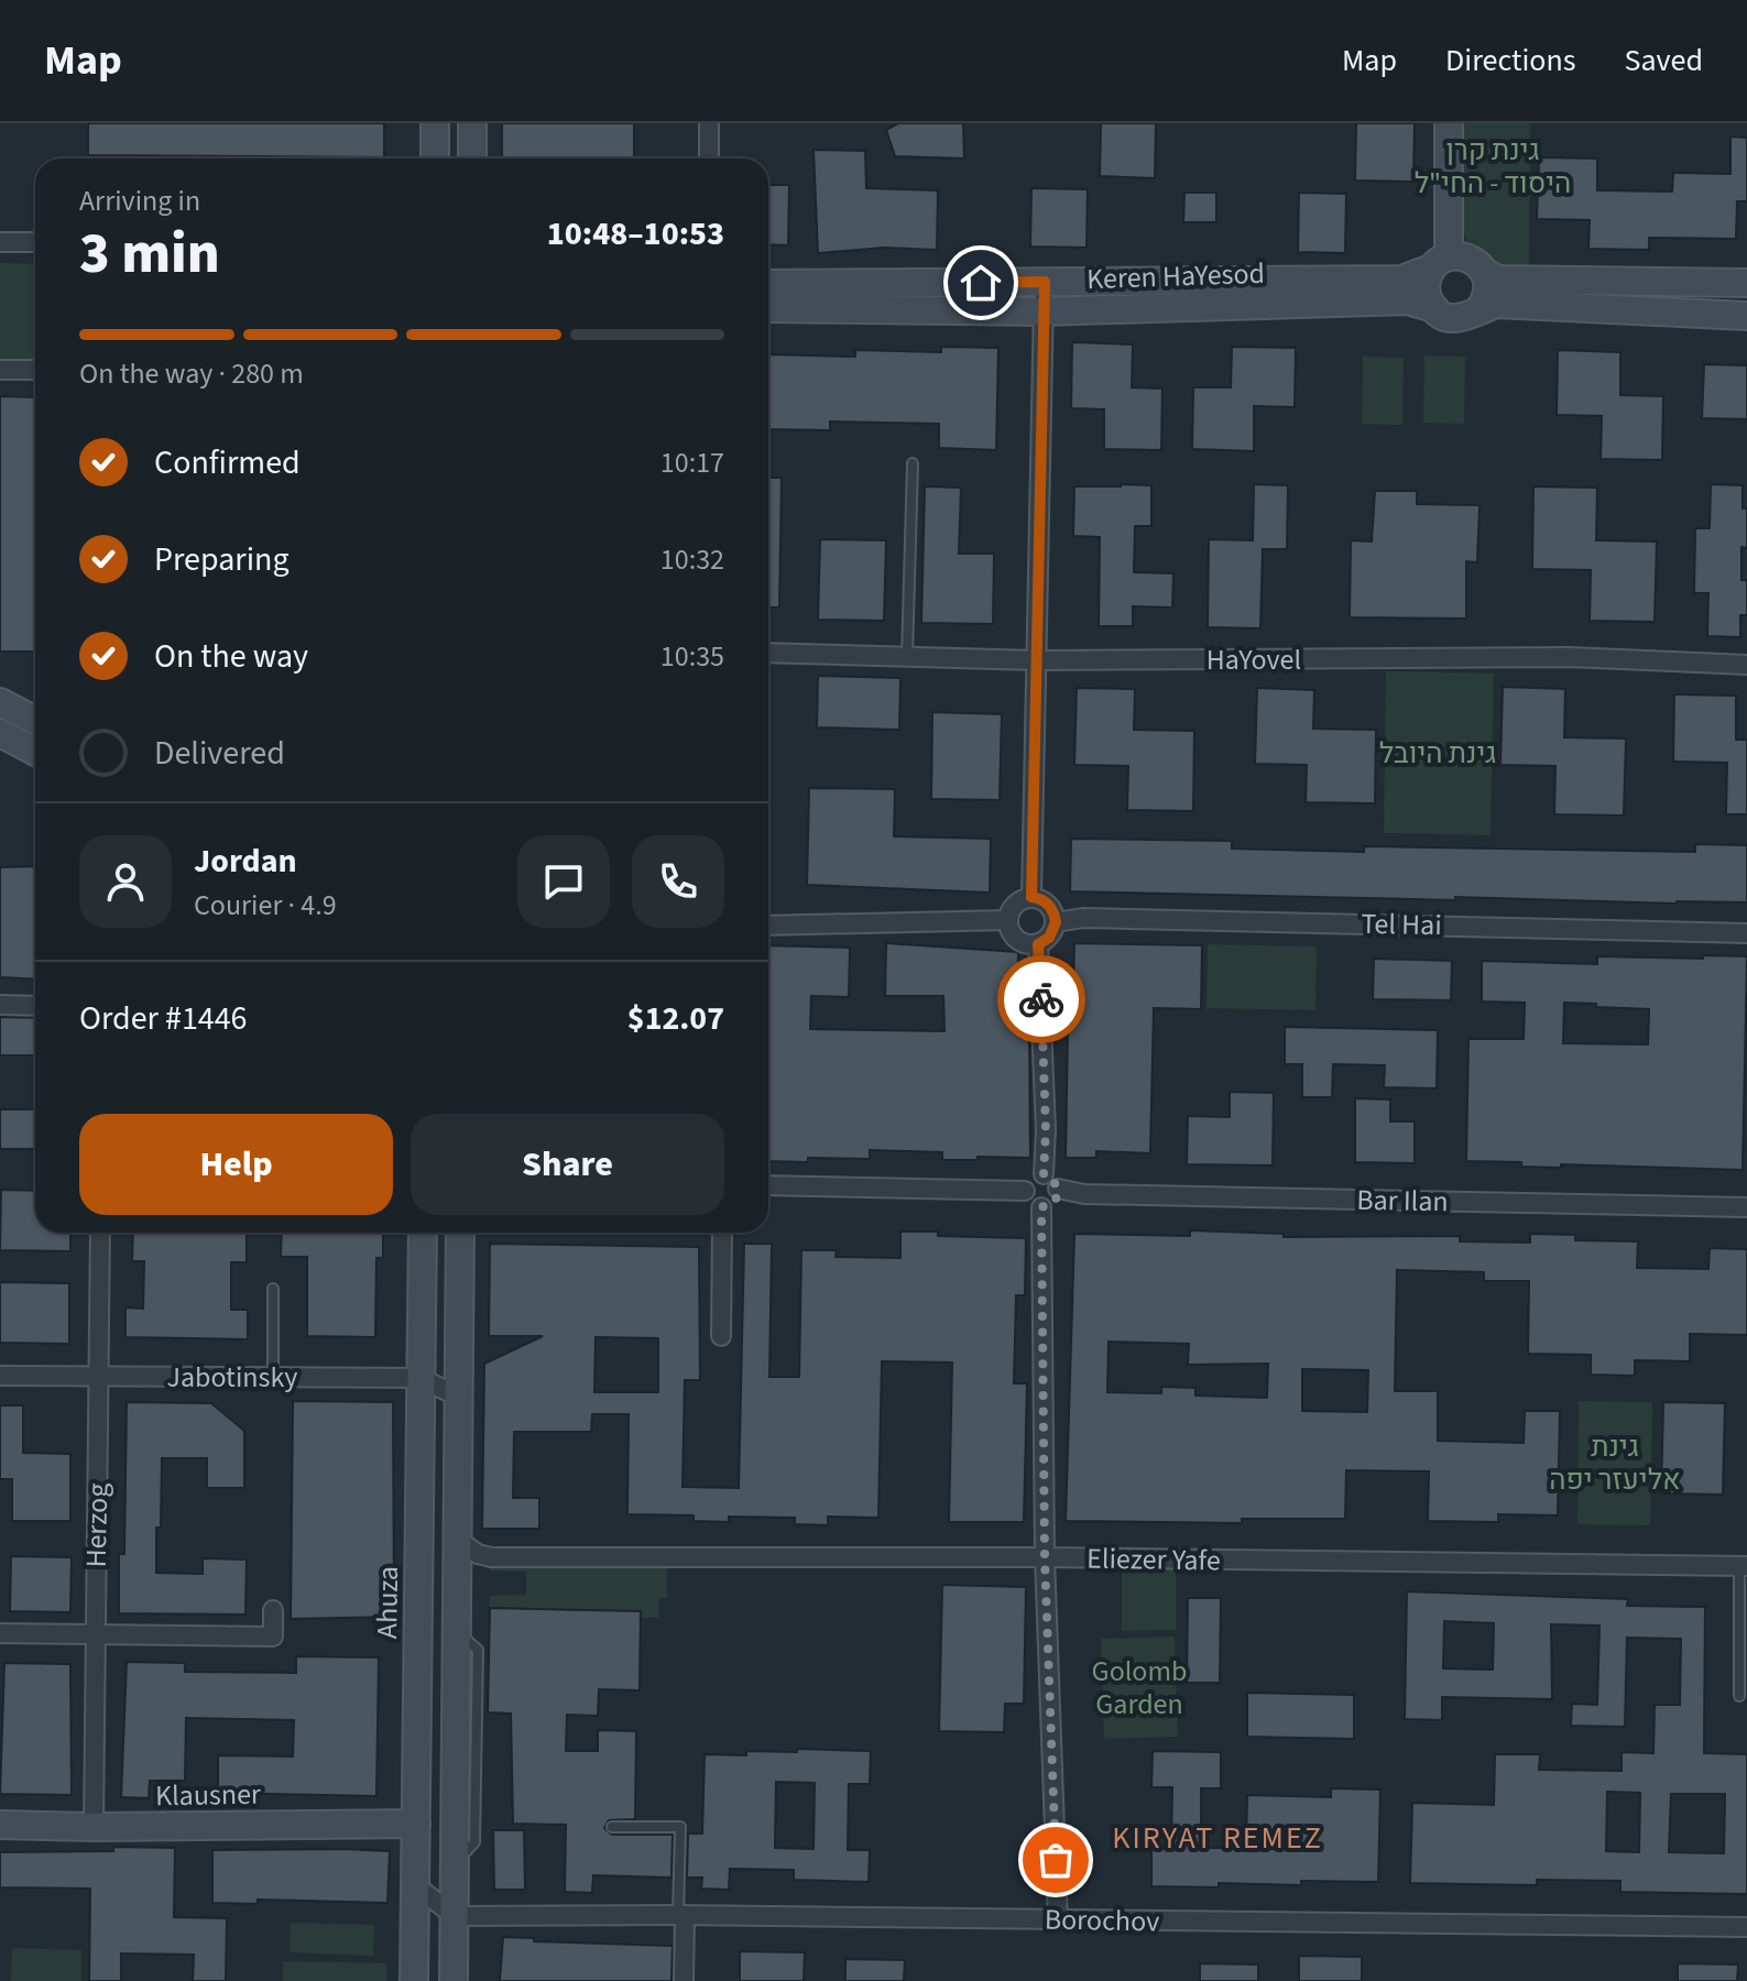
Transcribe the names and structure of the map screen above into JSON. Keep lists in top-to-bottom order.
{
  "streets": {
    "street": [
      "Keren HaYesod",
      "HaYovel",
      "Tel Hai",
      "Bar Ilan",
      "Jabotinsky",
      "Herzog",
      "Eliezer Yafe",
      "Ahuza",
      "Klausner",
      "Borochov"
    ]
  },
  "crossings": [
    ["Jabotinsky", "Herzog"],
    ["Jabotinsky", "Ahuza"],
    ["Herzog", "Klausner"],
    ["Ahuza", "Klausner"]
  ],
  "districts": ["KIRYAT REMEZ"],
  "parks": [
    "גינת קרן היסוד - החי\"ל",
    "גינת היובל",
    "גינת אליעזר יפה",
    "Golomb Garden"
  ],
  "page": {
    "header": "Map",
    "nav": ["Map", "Directions", "Saved"],
    "heading": ["3 min", "Arriving in", "10:48–10:53"],
    "panel": [
      "Jordan",
      "Courier · 4.9",
      "Order #1446",
      "$12.07"
    ],
    "bar": "On the way · 280 m",
    "list": [
      ["Confirmed", "10:17"],
      ["Preparing", "10:32"],
      ["On the way", "10:35"],
      "Delivered"
    ],
    "buttons": ["Help", "Share"]
  }
}
